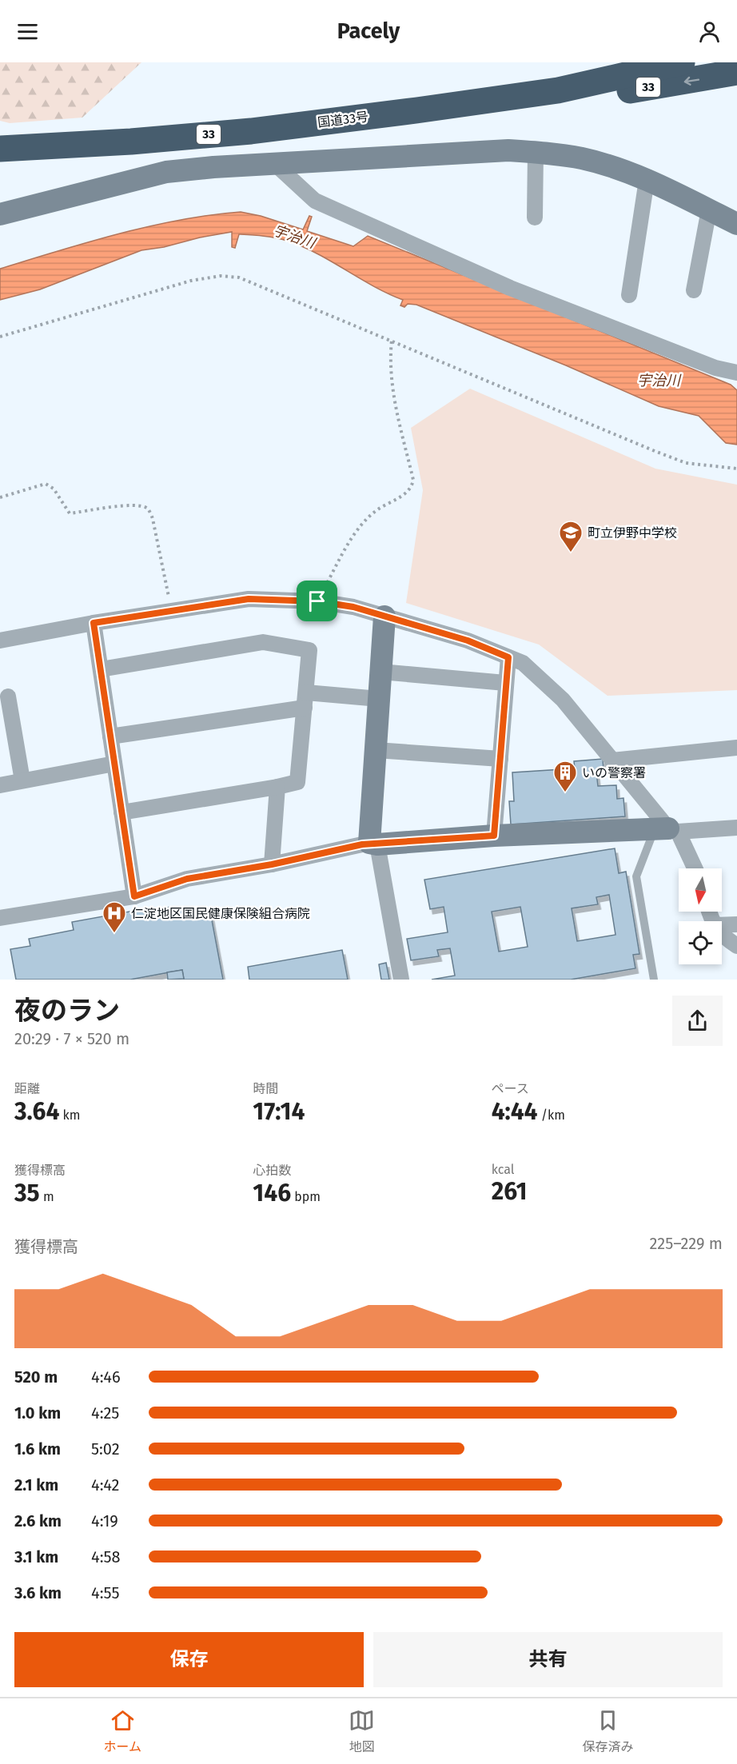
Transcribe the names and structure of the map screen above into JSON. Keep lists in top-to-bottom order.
{
  "streets": {
    "highway": ["33", "国道33号"]
  },
  "crossings": [
    ["33", "国道33号"]
  ],
  "water": ["宇治川"],
  "places": {
    "school or university": ["町立伊野中学校"],
    "building": ["いの警察署"],
    "hospital": ["仁淀地区国民健康保険組合病院"]
  },
  "north": "bottom",
  "page": {
    "header": "Pacely",
    "heading": ["夜のラン", "20:29 · 7 × 520 m"],
    "stats": [
      ["距離", "3.64 km"],
      ["時間", "17:14"],
      ["ペース", "4:44 /km"],
      ["獲得標高", "35 m"],
      ["心拍数", "146 bpm"],
      ["kcal", "261"]
    ],
    "chart": ["獲得標高", "225–229 m"],
    "list": [
      {
        "name": "520 m",
        "note": "4:46"
      },
      {
        "name": "1.0 km",
        "note": "4:25"
      },
      {
        "name": "1.6 km",
        "note": "5:02"
      },
      {
        "name": "2.1 km",
        "note": "4:42"
      },
      {
        "name": "2.6 km",
        "note": "4:19"
      },
      {
        "name": "3.1 km",
        "note": "4:58"
      },
      {
        "name": "3.6 km",
        "note": "4:55"
      }
    ],
    "buttons": ["保存", "共有"],
    "tabs": ["ホーム", "地図", "保存済み"]
  }
}
